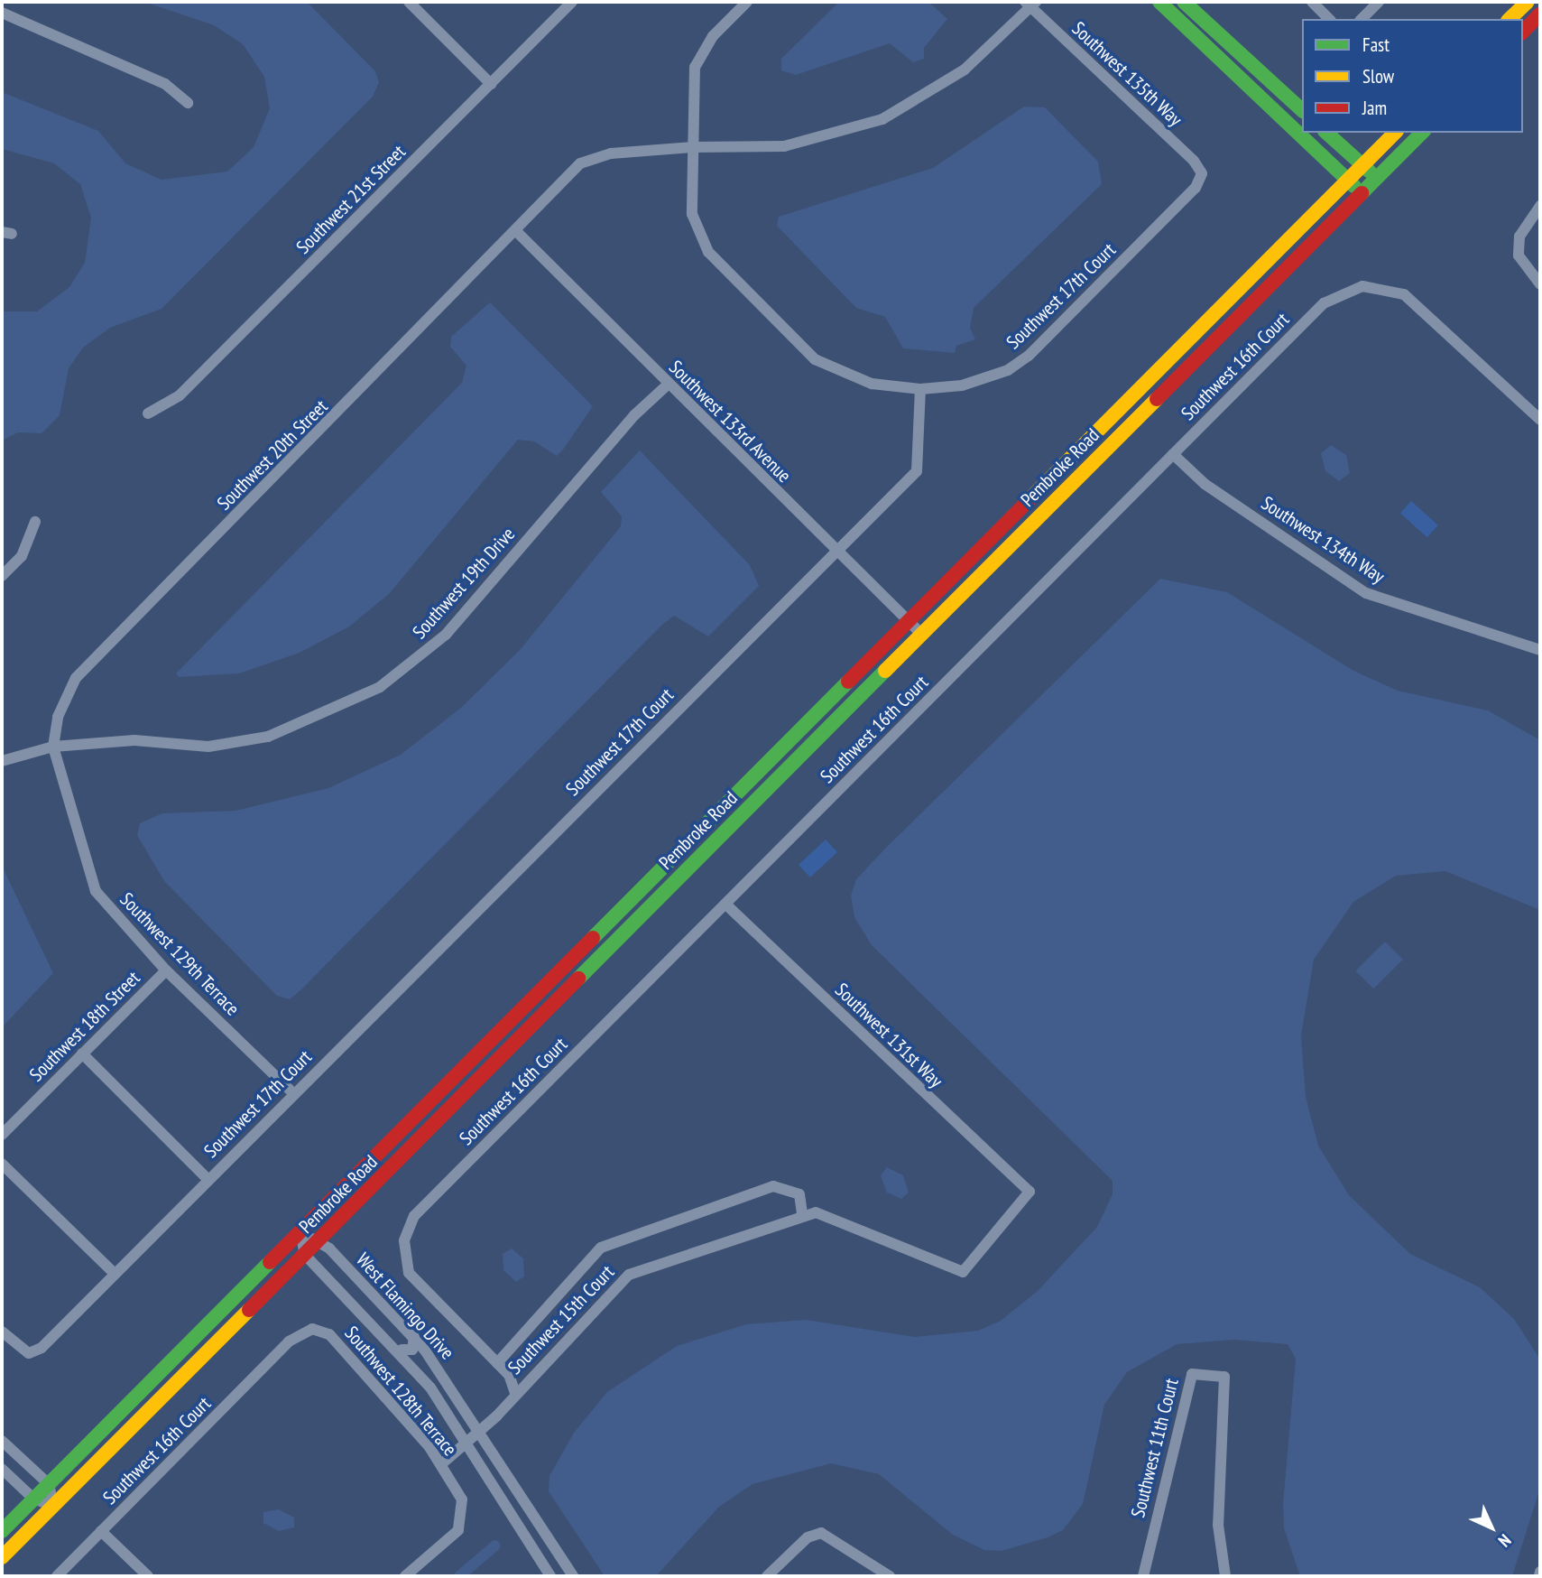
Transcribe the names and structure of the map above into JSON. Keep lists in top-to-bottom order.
{
  "streets": {
    "main road": ["Pembroke Road"],
    "street": [
      "Southwest 135th Way",
      "Southwest 21st Street",
      "Southwest 17th Court",
      "Southwest 16th Court",
      "Southwest 133rd Avenue",
      "Southwest 20th Street",
      "Southwest 134th Way",
      "Southwest 19th Drive",
      "Southwest 129th Terrace",
      "Southwest 18th Street",
      "Southwest 131st Way",
      "West Flamingo Drive",
      "Southwest 15th Court",
      "Southwest 128th Terrace",
      "Southwest 11th Court"
    ]
  },
  "crossings": [
    ["Southwest 135th Way", "Southwest 17th Court"],
    ["Southwest 17th Court", "Southwest 133rd Avenue"],
    ["Southwest 17th Court", "Southwest 129th Terrace"],
    ["Southwest 16th Court", "Southwest 134th Way"],
    ["Southwest 16th Court", "Southwest 131st Way"],
    ["Southwest 16th Court", "Southwest 15th Court"],
    ["Southwest 16th Court", "Southwest 128th Terrace"],
    ["Southwest 133rd Avenue", "Southwest 20th Street"],
    ["Southwest 133rd Avenue", "Pembroke Road"],
    ["Southwest 133rd Avenue", "Southwest 19th Drive"],
    ["Southwest 20th Street", "Southwest 19th Drive"],
    ["Southwest 20th Street", "Southwest 129th Terrace"],
    ["Pembroke Road", "West Flamingo Drive"],
    ["Southwest 19th Drive", "Southwest 129th Terrace"],
    ["Southwest 129th Terrace", "Southwest 18th Street"],
    ["Southwest 131st Way", "Southwest 15th Court"],
    ["West Flamingo Drive", "Southwest 15th Court"],
    ["Southwest 15th Court", "Southwest 128th Terrace"]
  ],
  "legend": ["Fast", "Slow", "Jam"],
  "north": "bottom right"
}
